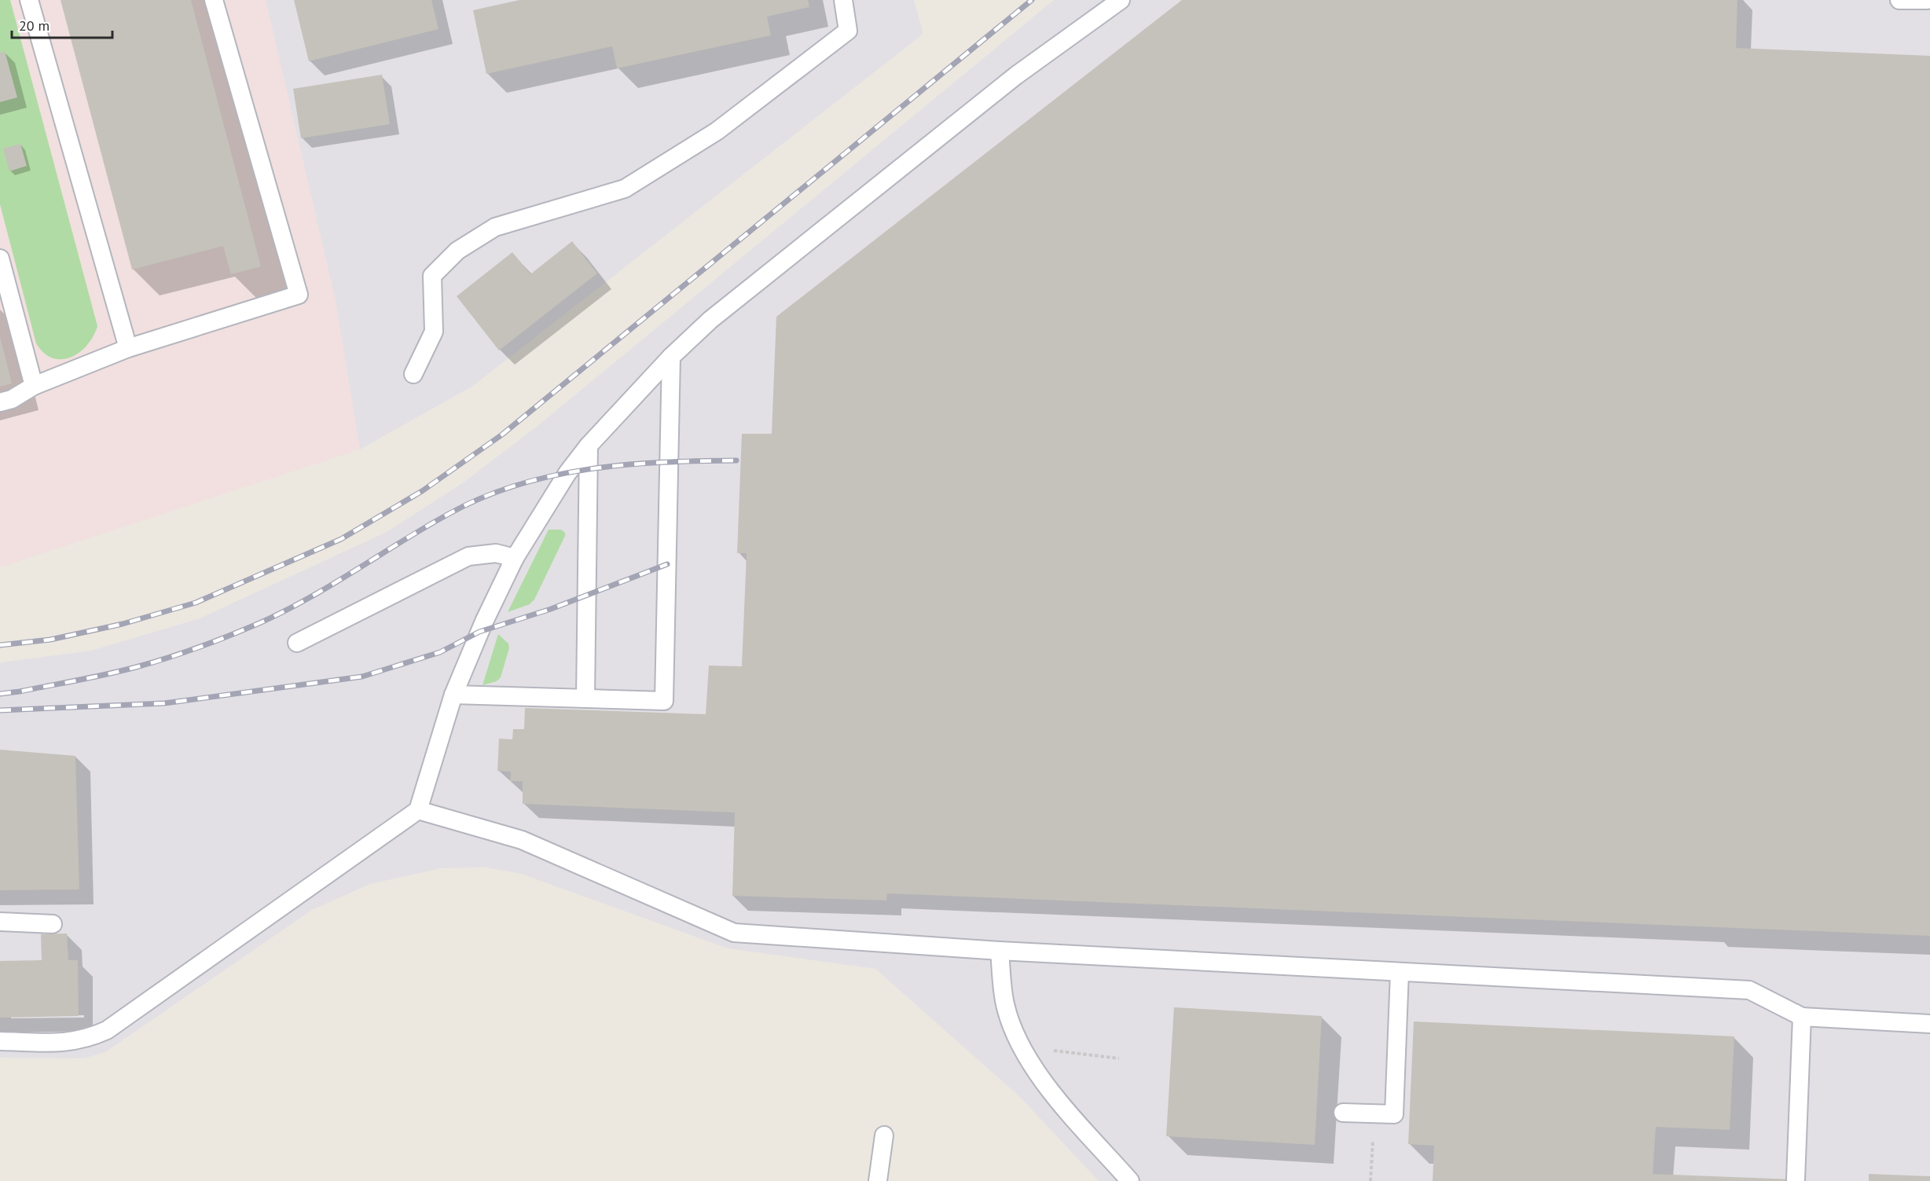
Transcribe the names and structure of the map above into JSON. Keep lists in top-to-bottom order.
{
  "scale_bar": "20 m"
}
